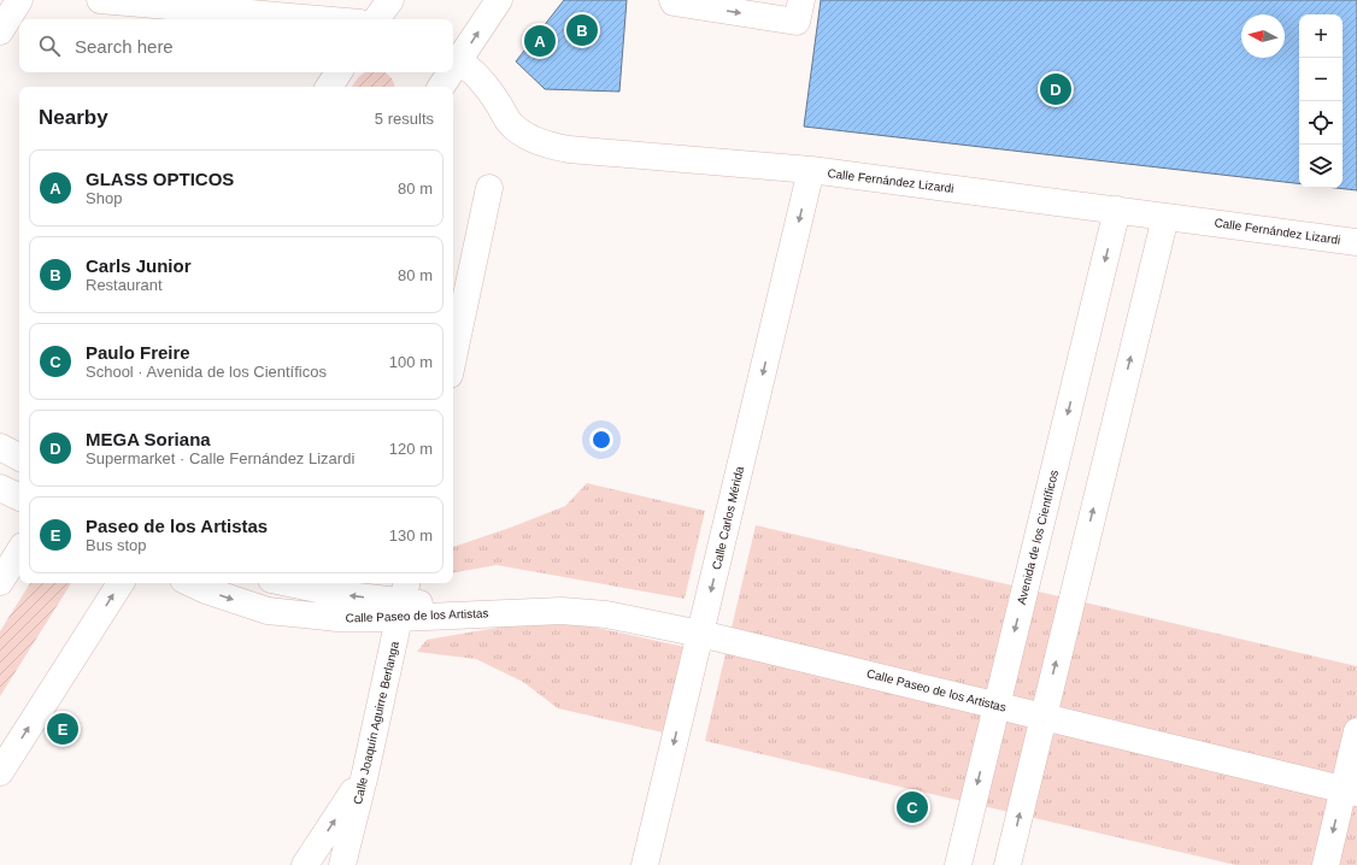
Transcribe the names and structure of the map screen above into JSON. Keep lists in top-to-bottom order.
{
  "streets": {
    "street": [
      "Calle Fernández Lizardi",
      "Calle Carlos Mérida",
      "Avenida de los Científicos",
      "Calle Paseo de los Artistas",
      "Calle Joaquín Aguirre Berlanga"
    ]
  },
  "crossings": [
    ["Calle Fernández Lizardi", "Calle Carlos Mérida"],
    ["Calle Fernández Lizardi", "Avenida de los Científicos"],
    ["Calle Carlos Mérida", "Calle Paseo de los Artistas"],
    ["Avenida de los Científicos", "Calle Paseo de los Artistas"],
    ["Calle Paseo de los Artistas", "Calle Joaquín Aguirre Berlanga"]
  ],
  "one_way": ["Calle Carlos Mérida"],
  "north": "left",
  "page": {
    "pins": [
      "B",
      "A",
      "D",
      "E",
      "C"
    ],
    "map_buttons": ["+", "−"],
    "search": "Search here",
    "heading": ["Nearby", "5 results"],
    "list": [
      {
        "mark": "A",
        "name": "GLASS OPTICOS",
        "note": "Shop",
        "value": "80 m"
      },
      {
        "mark": "B",
        "name": "Carls Junior",
        "note": "Restaurant",
        "value": "80 m"
      },
      {
        "mark": "C",
        "name": "Paulo Freire",
        "note": "School · Avenida de los Científicos",
        "value": "100 m"
      },
      {
        "mark": "D",
        "name": "MEGA Soriana",
        "note": "Supermarket · Calle Fernández Lizardi",
        "value": "120 m"
      },
      {
        "mark": "E",
        "name": "Paseo de los Artistas",
        "note": "Bus stop",
        "value": "130 m"
      }
    ]
  }
}
